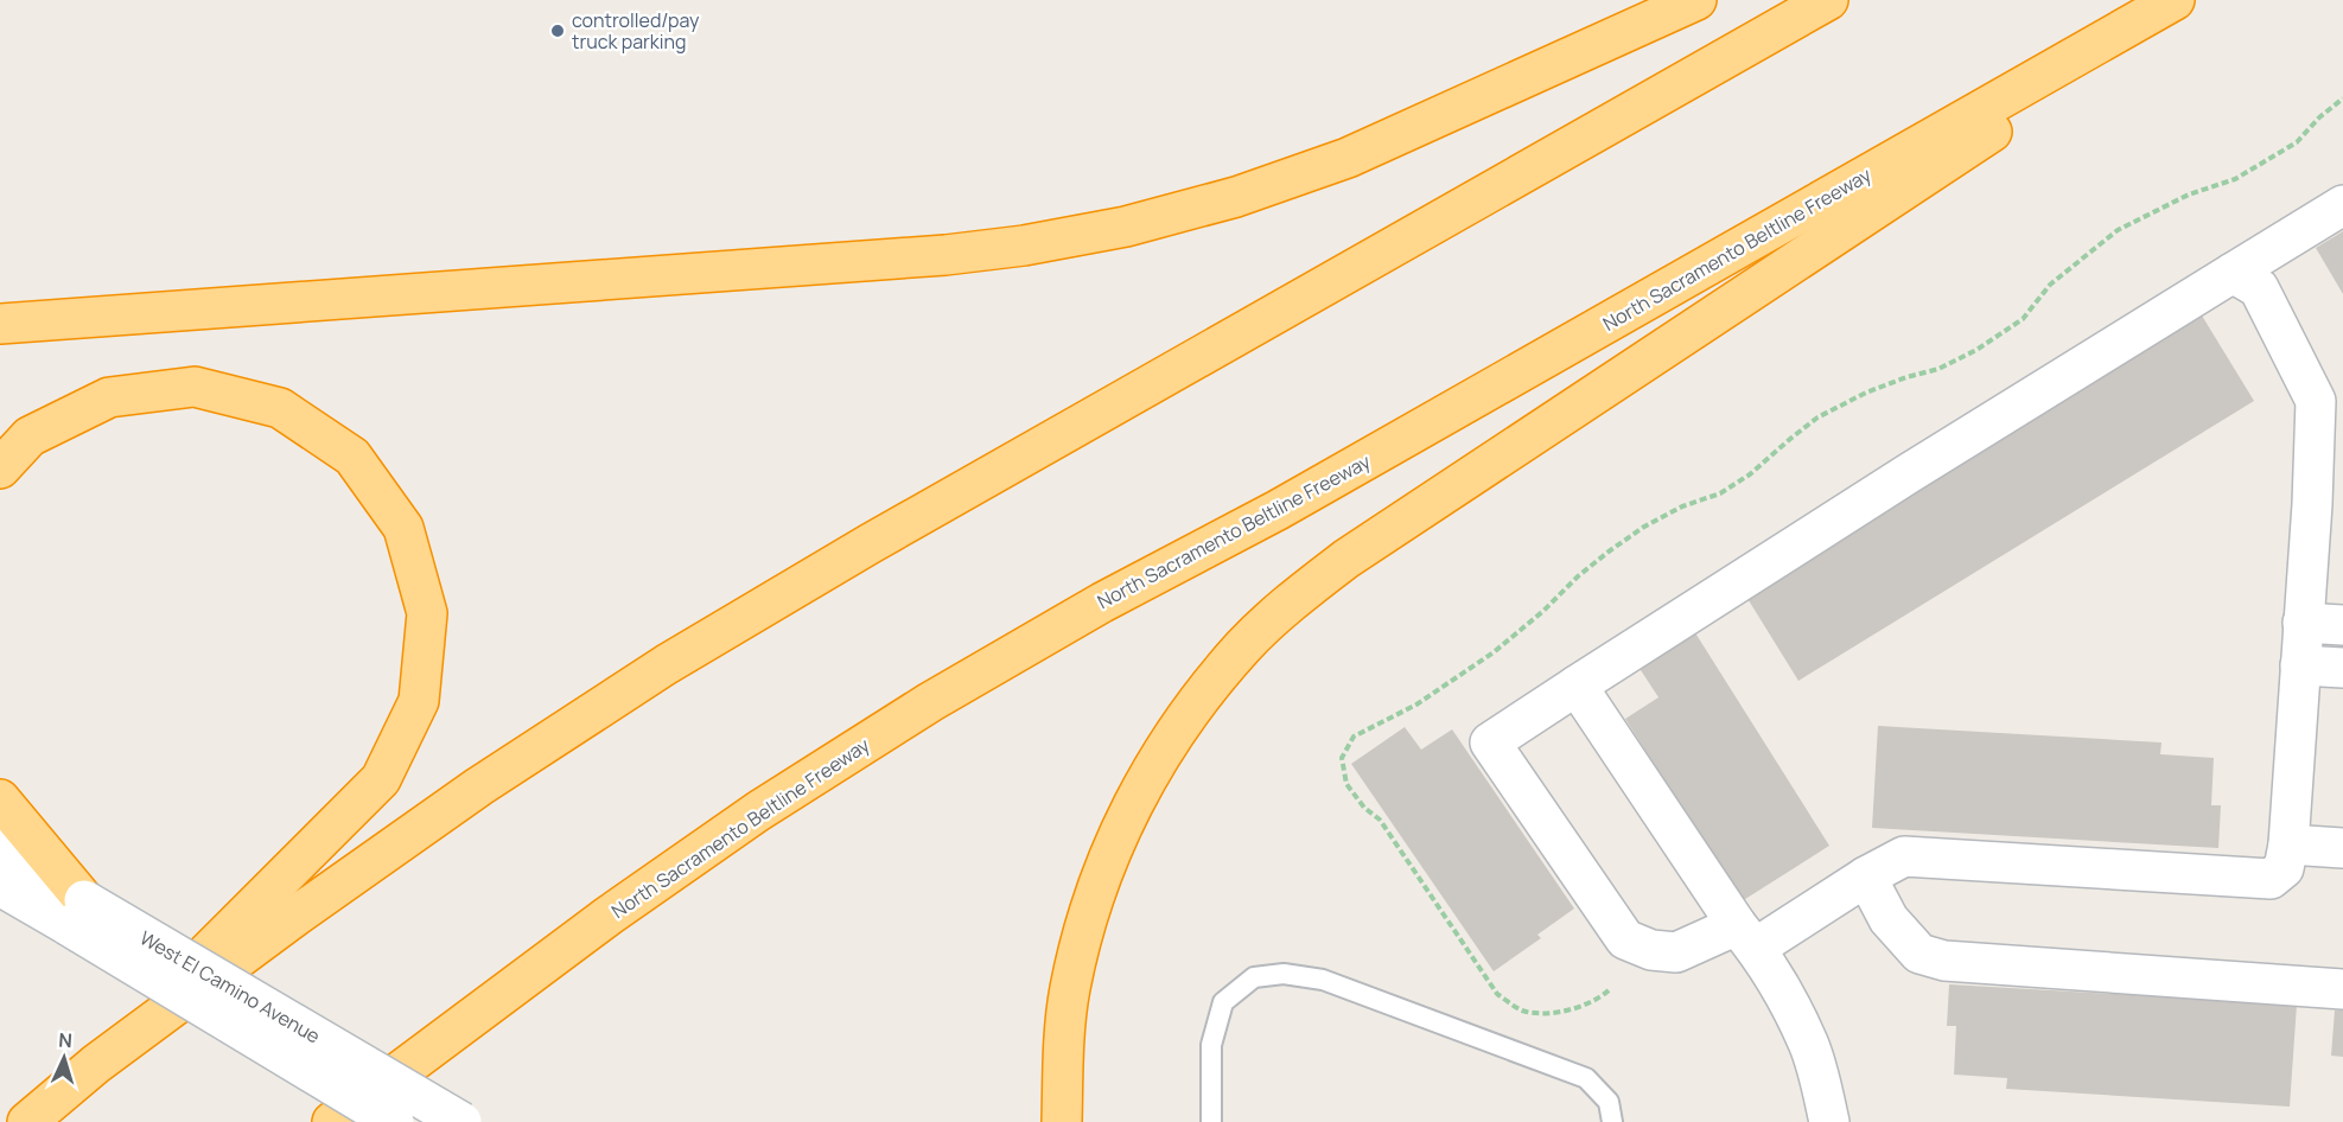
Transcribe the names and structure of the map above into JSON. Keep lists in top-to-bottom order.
{
  "streets": {
    "highway": ["North Sacramento Beltline Freeway"],
    "street": ["West El Camino Avenue"]
  },
  "places": ["controlled/pay truck parking"],
  "north": "top"
}
